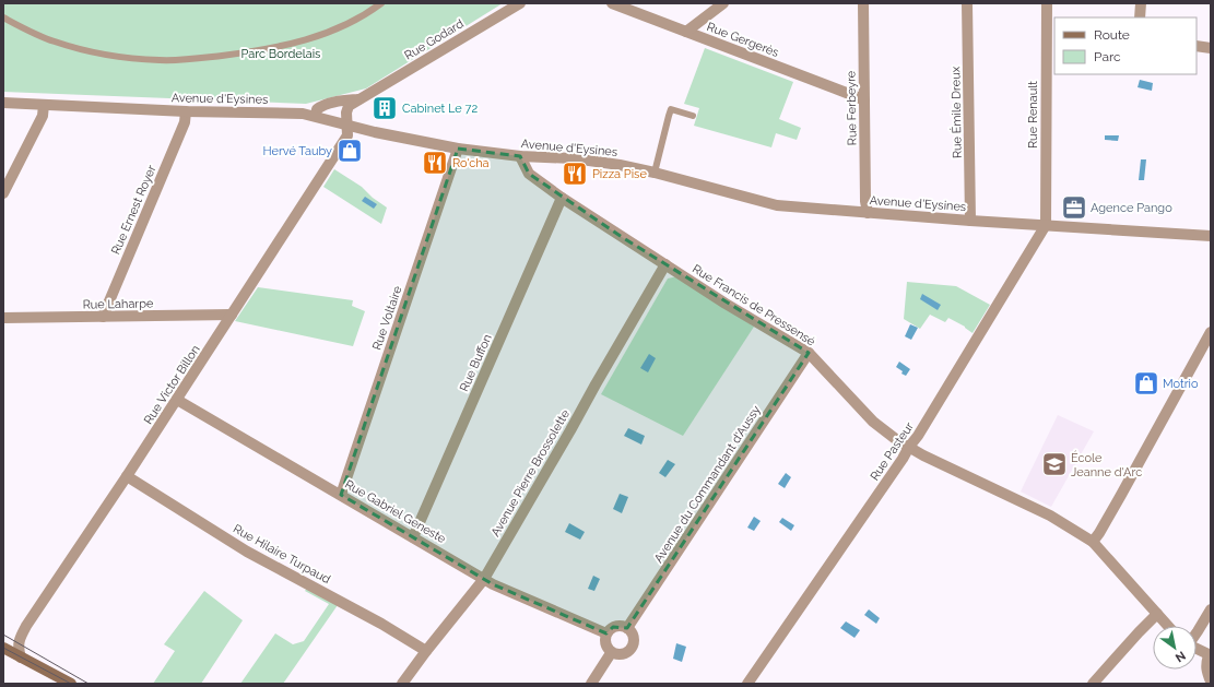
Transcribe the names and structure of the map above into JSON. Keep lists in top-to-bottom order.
{
  "streets": {
    "street": [
      "Rue Godard",
      "Rue Gergerès",
      "Avenue d'Eysines",
      "Rue Ferbeyre",
      "Rue Émile Dreux",
      "Rue Renault",
      "Rue Ernest Royer",
      "Rue Laharpe",
      "Rue Francis de Pressensé",
      "Rue Voltaire",
      "Rue Buffon",
      "Rue Victor Billon",
      "Rue Pasteur",
      "Avenue Pierre Brossolette",
      "Avenue du Commandant d'Aussy",
      "Rue Gabriel Geneste",
      "Rue Hilaire Turpaud"
    ]
  },
  "crossings": [
    ["Rue Godard", "Rue Victor Billon"],
    ["Rue Gergerès", "Rue Ferbeyre"],
    ["Avenue d'Eysines", "Rue Ferbeyre"],
    ["Avenue d'Eysines", "Rue Émile Dreux"],
    ["Avenue d'Eysines", "Rue Renault"],
    ["Avenue d'Eysines", "Rue Ernest Royer"],
    ["Avenue d'Eysines", "Rue Francis de Pressensé"],
    ["Avenue d'Eysines", "Rue Voltaire"],
    ["Avenue d'Eysines", "Rue Victor Billon"],
    ["Avenue d'Eysines", "Rue Pasteur"],
    ["Rue Renault", "Rue Pasteur"],
    ["Rue Ernest Royer", "Rue Laharpe"],
    ["Rue Laharpe", "Rue Victor Billon"],
    ["Rue Francis de Pressensé", "Rue Buffon"],
    ["Rue Francis de Pressensé", "Rue Pasteur"],
    ["Rue Francis de Pressensé", "Avenue Pierre Brossolette"],
    ["Rue Francis de Pressensé", "Avenue du Commandant d'Aussy"],
    ["Rue Voltaire", "Rue Gabriel Geneste"],
    ["Rue Buffon", "Rue Gabriel Geneste"],
    ["Rue Victor Billon", "Rue Gabriel Geneste"],
    ["Rue Victor Billon", "Rue Hilaire Turpaud"],
    ["Avenue Pierre Brossolette", "Rue Gabriel Geneste"],
    ["Avenue Pierre Brossolette", "Rue Hilaire Turpaud"],
    ["Avenue du Commandant d'Aussy", "Rue Gabriel Geneste"]
  ],
  "parks": ["Parc Bordelais"],
  "places": {
    "building": ["Cabinet Le 72"],
    "shop": ["Hervé Tauby", "Motrio"],
    "restaurant": ["Ro'cha", "Pizza Pise"],
    "office": ["Agence Pango"],
    "school or university": ["École Jeanne d'Arc"]
  },
  "legend": ["Route", "Parc"],
  "north": "bottom right"
}
